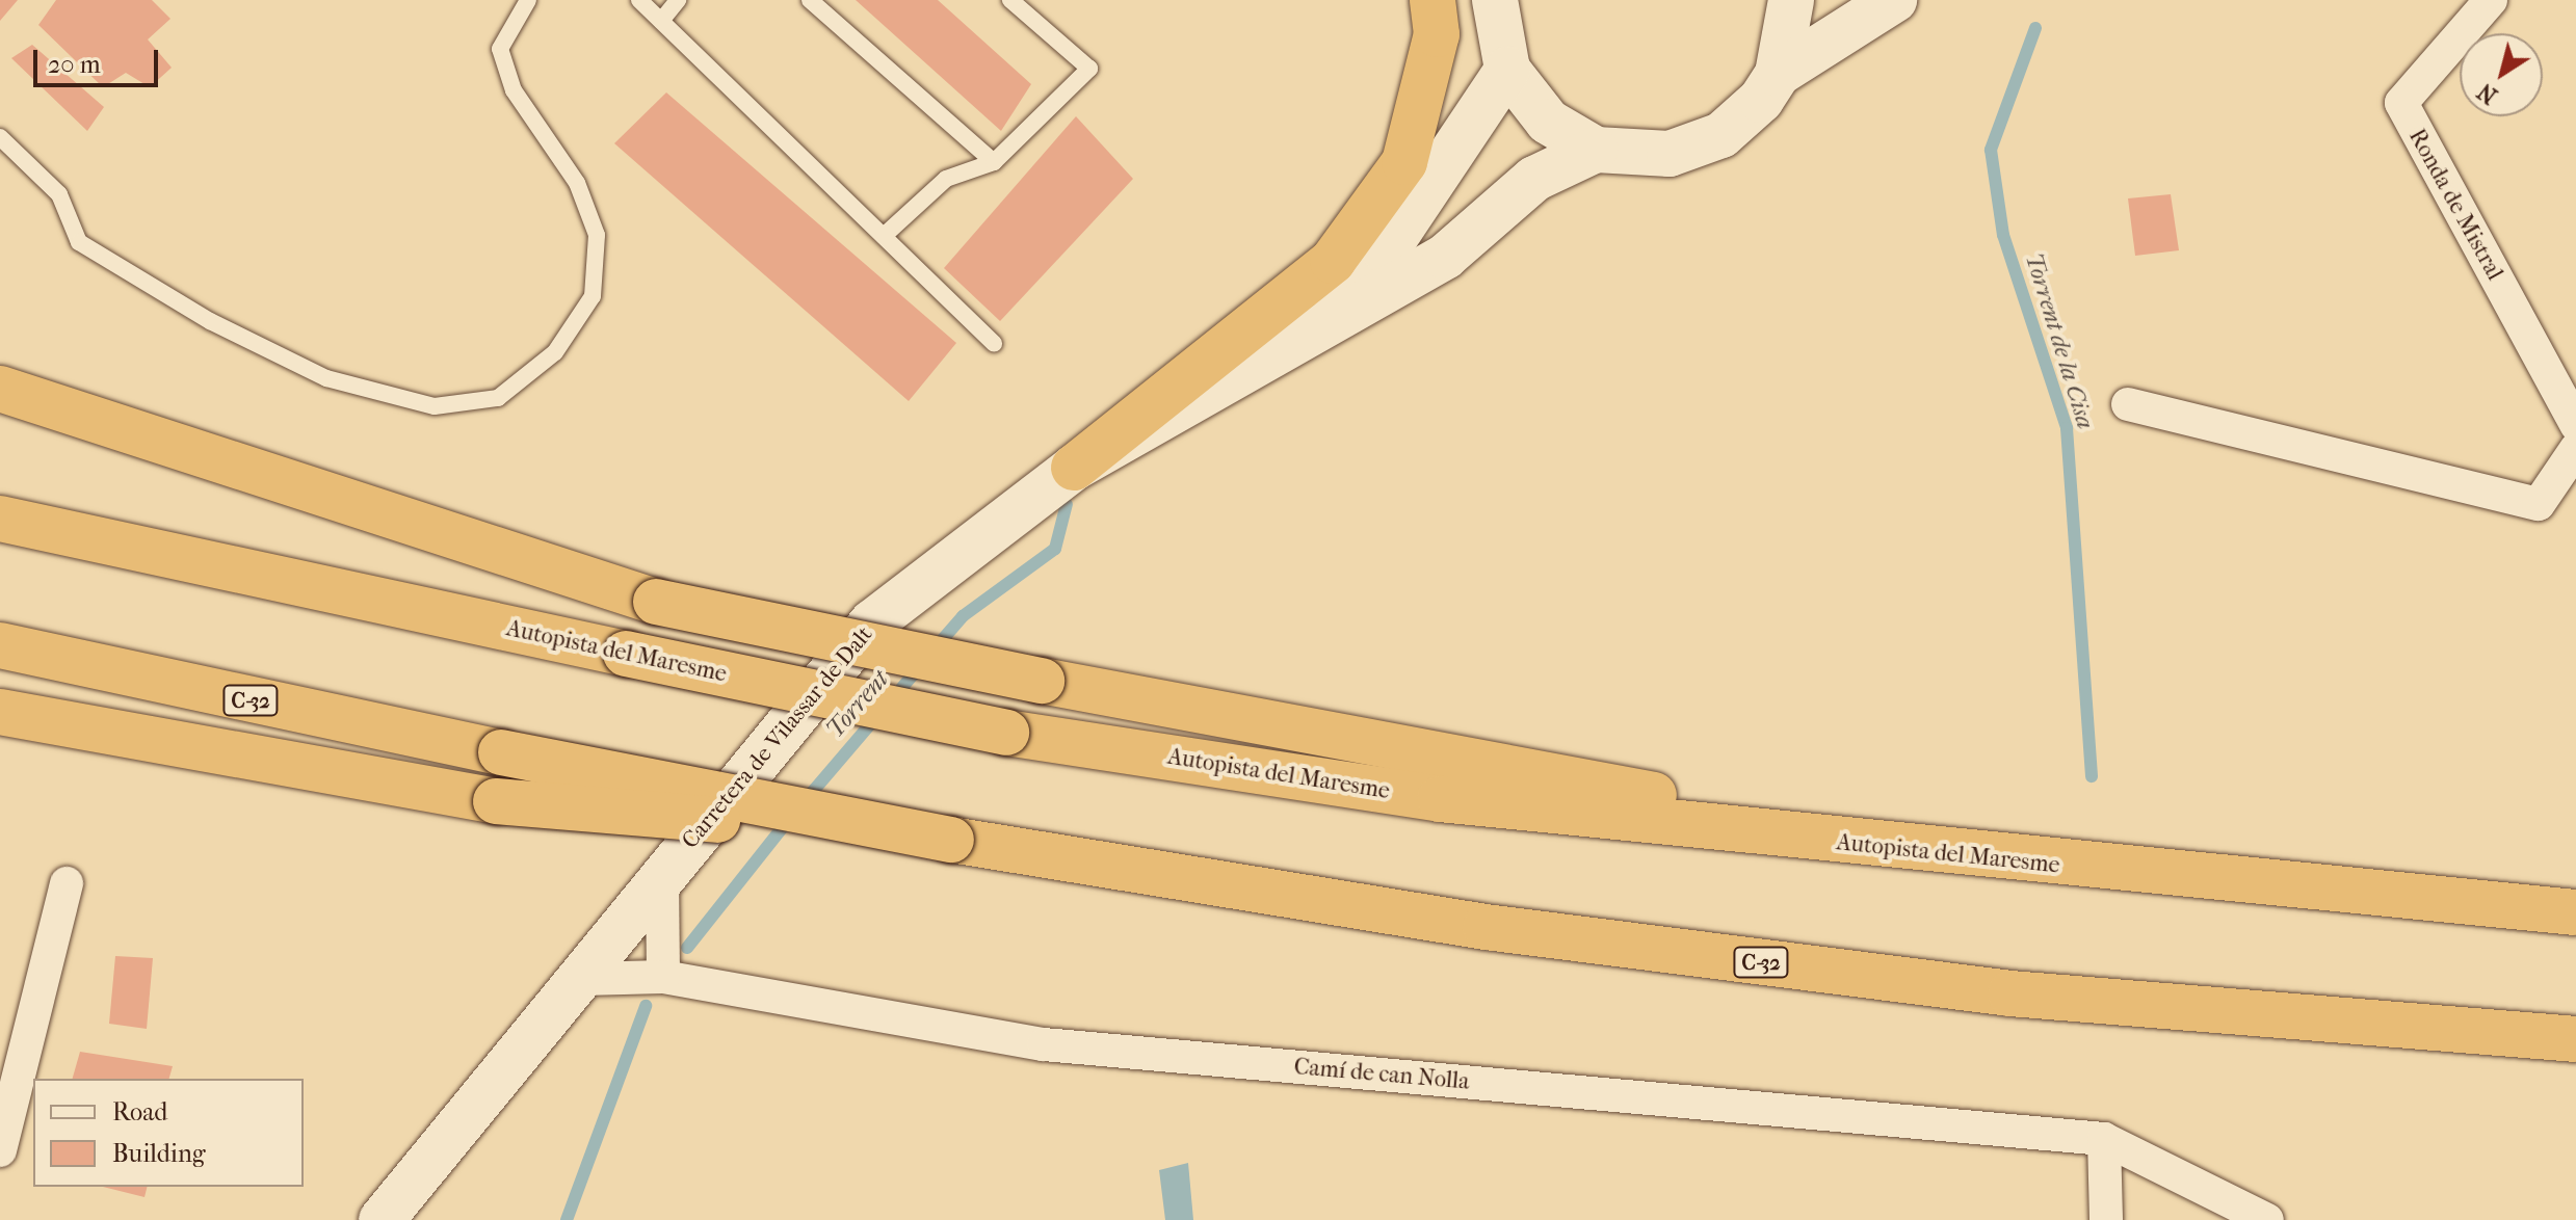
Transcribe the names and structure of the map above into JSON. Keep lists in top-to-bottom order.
{
  "streets": {
    "highway": ["Autopista del Maresme", "C-32"],
    "street": ["Ronda de Mistral", "Carretera de Vilassar de Dalt", "Camí de can Nolla"]
  },
  "crossings": [
    ["Carretera de Vilassar de Dalt", "Camí de can Nolla"]
  ],
  "water": ["Torrent de la Cisa", "Torrent"],
  "legend": ["Road", "Building"],
  "scale_bar": "20 m",
  "north": "bottom left"
}
